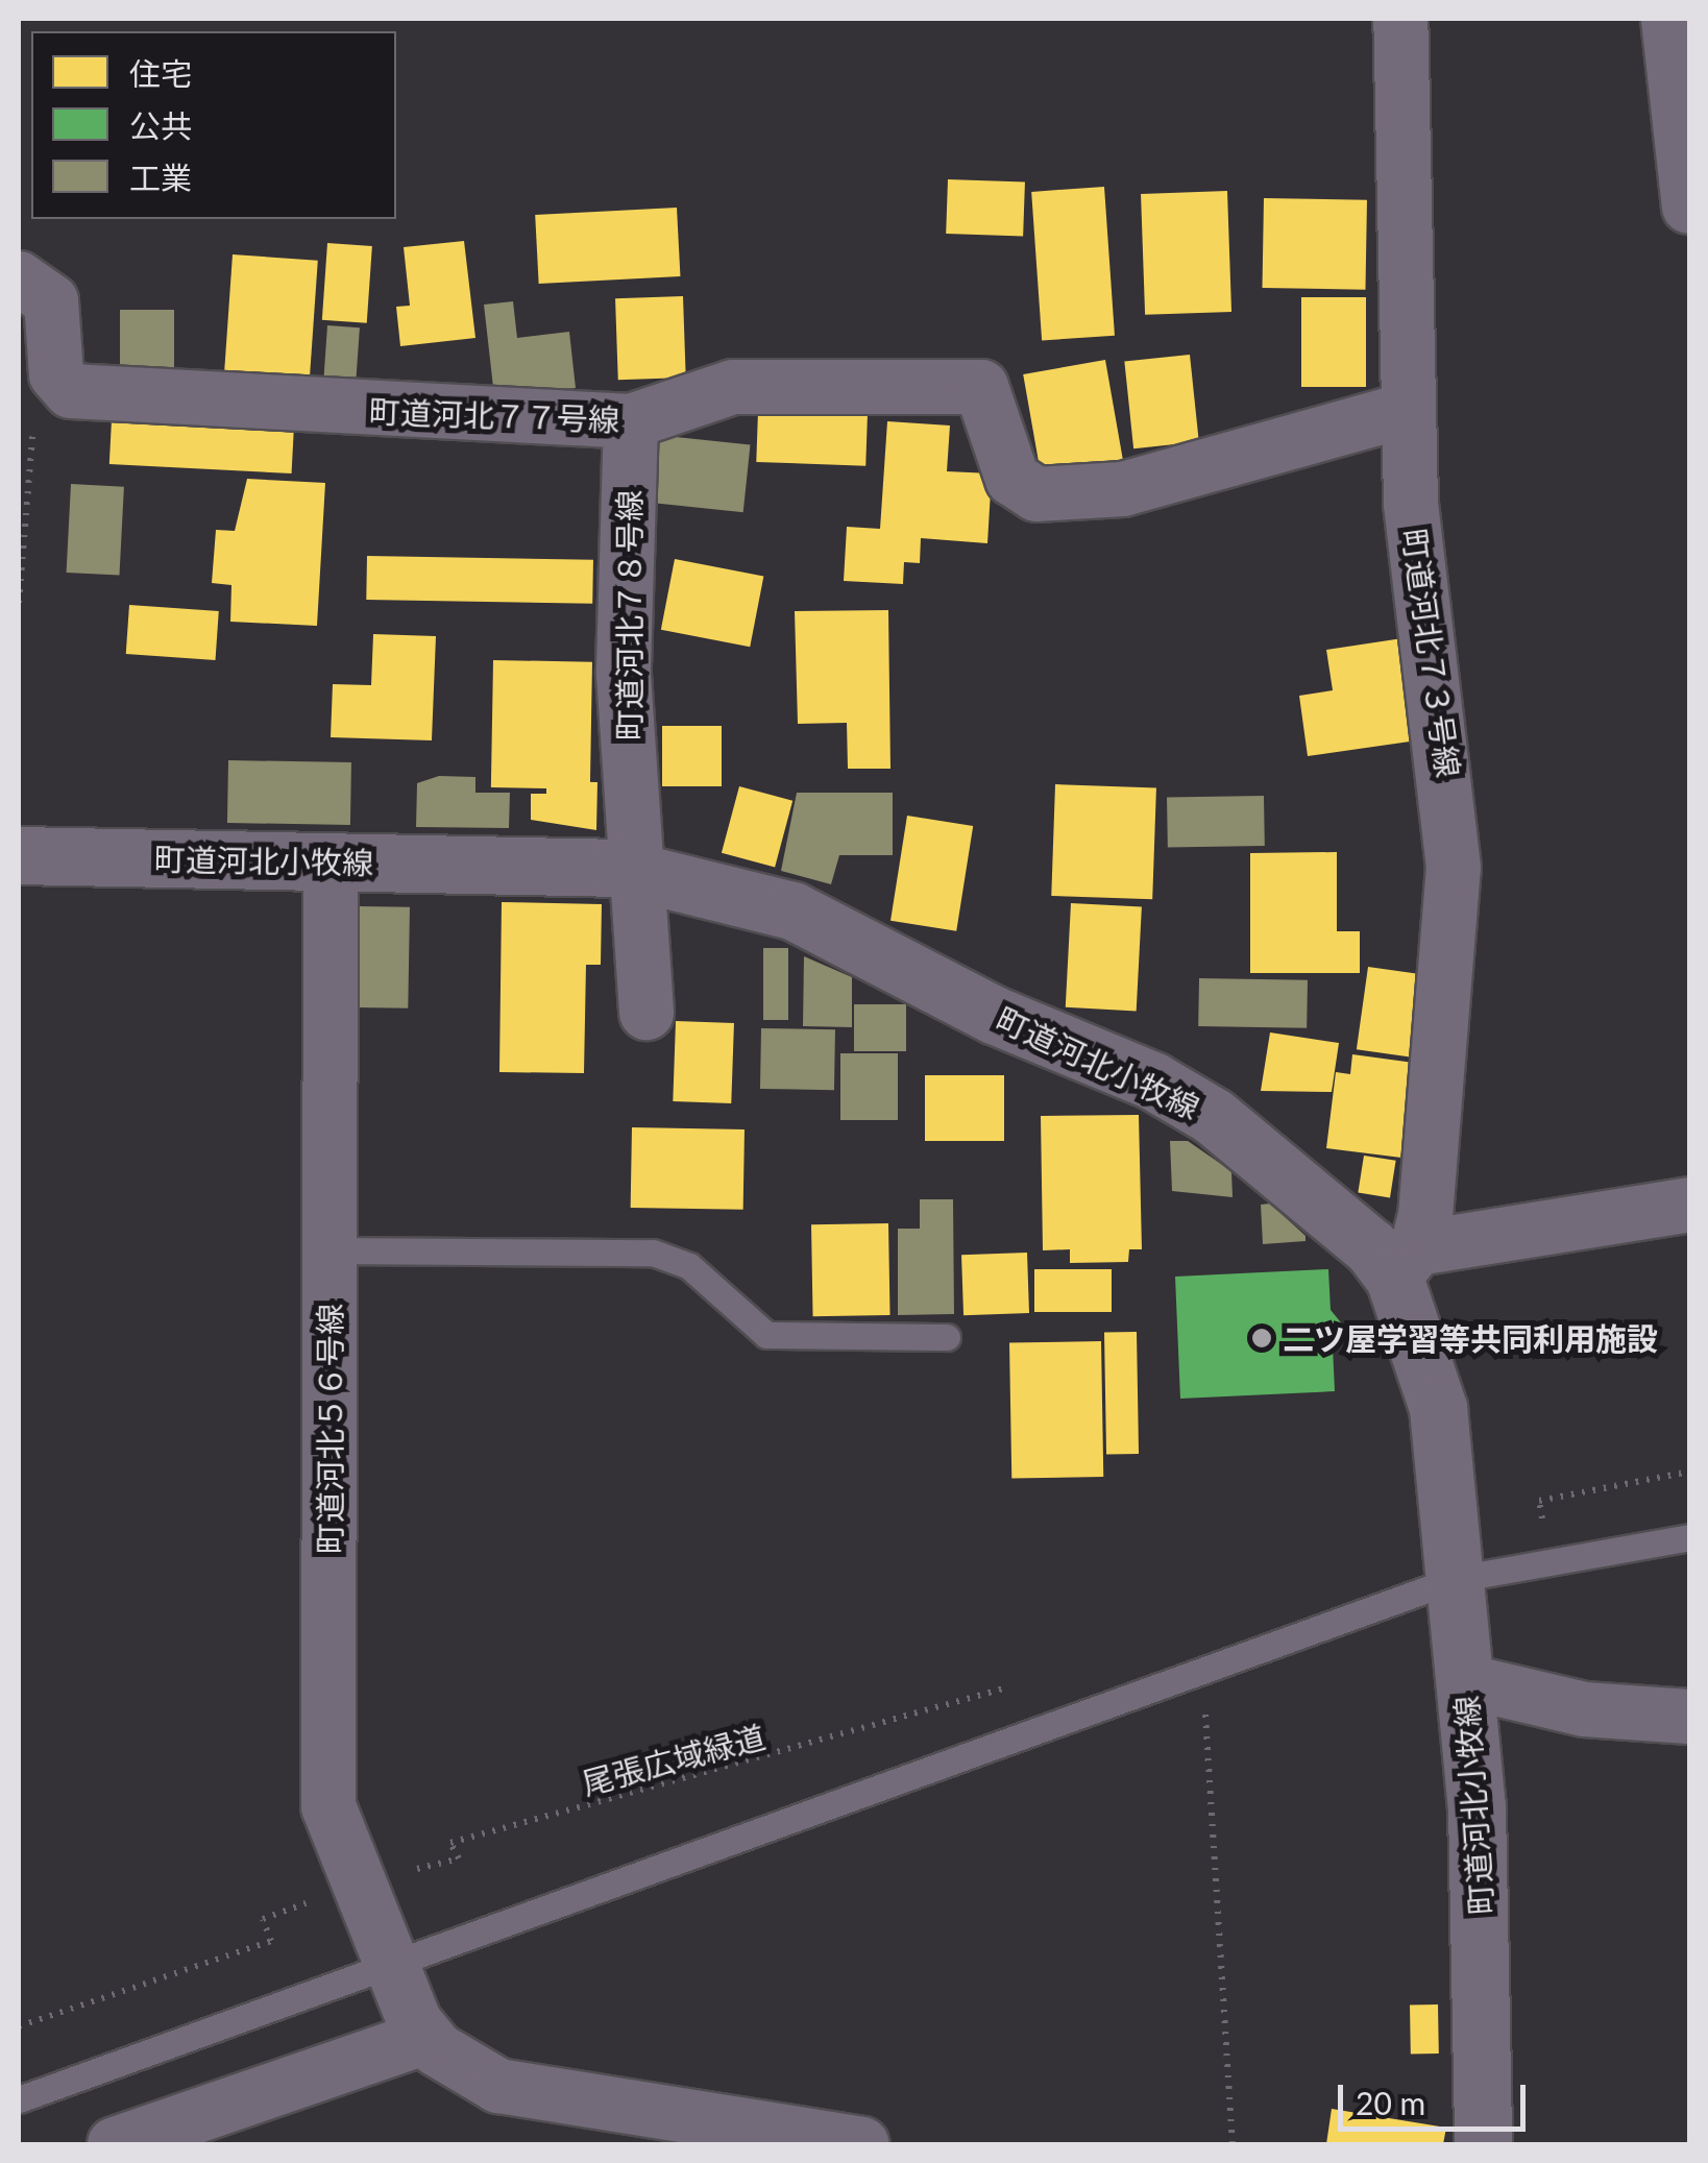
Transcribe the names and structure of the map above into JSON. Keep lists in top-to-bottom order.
{
  "streets": {
    "street": [
      "町道河北７７号線",
      "町道河北７８号線",
      "町道河北７３号線",
      "町道河北小牧線",
      "町道河北５６号線"
    ],
    "path": ["尾張広域緑道"]
  },
  "crossings": [
    ["町道河北７７号線", "町道河北７８号線"],
    ["町道河北７７号線", "町道河北７３号線"],
    ["町道河北７８号線", "町道河北小牧線"],
    ["町道河北７３号線", "町道河北小牧線"],
    ["町道河北小牧線", "町道河北５６号線"],
    ["町道河北５６号線", "尾張広域緑道"]
  ],
  "places": ["二ツ屋学習等共同利用施設"],
  "legend": ["住宅", "公共", "工業"],
  "scale_bar": "20 m"
}
